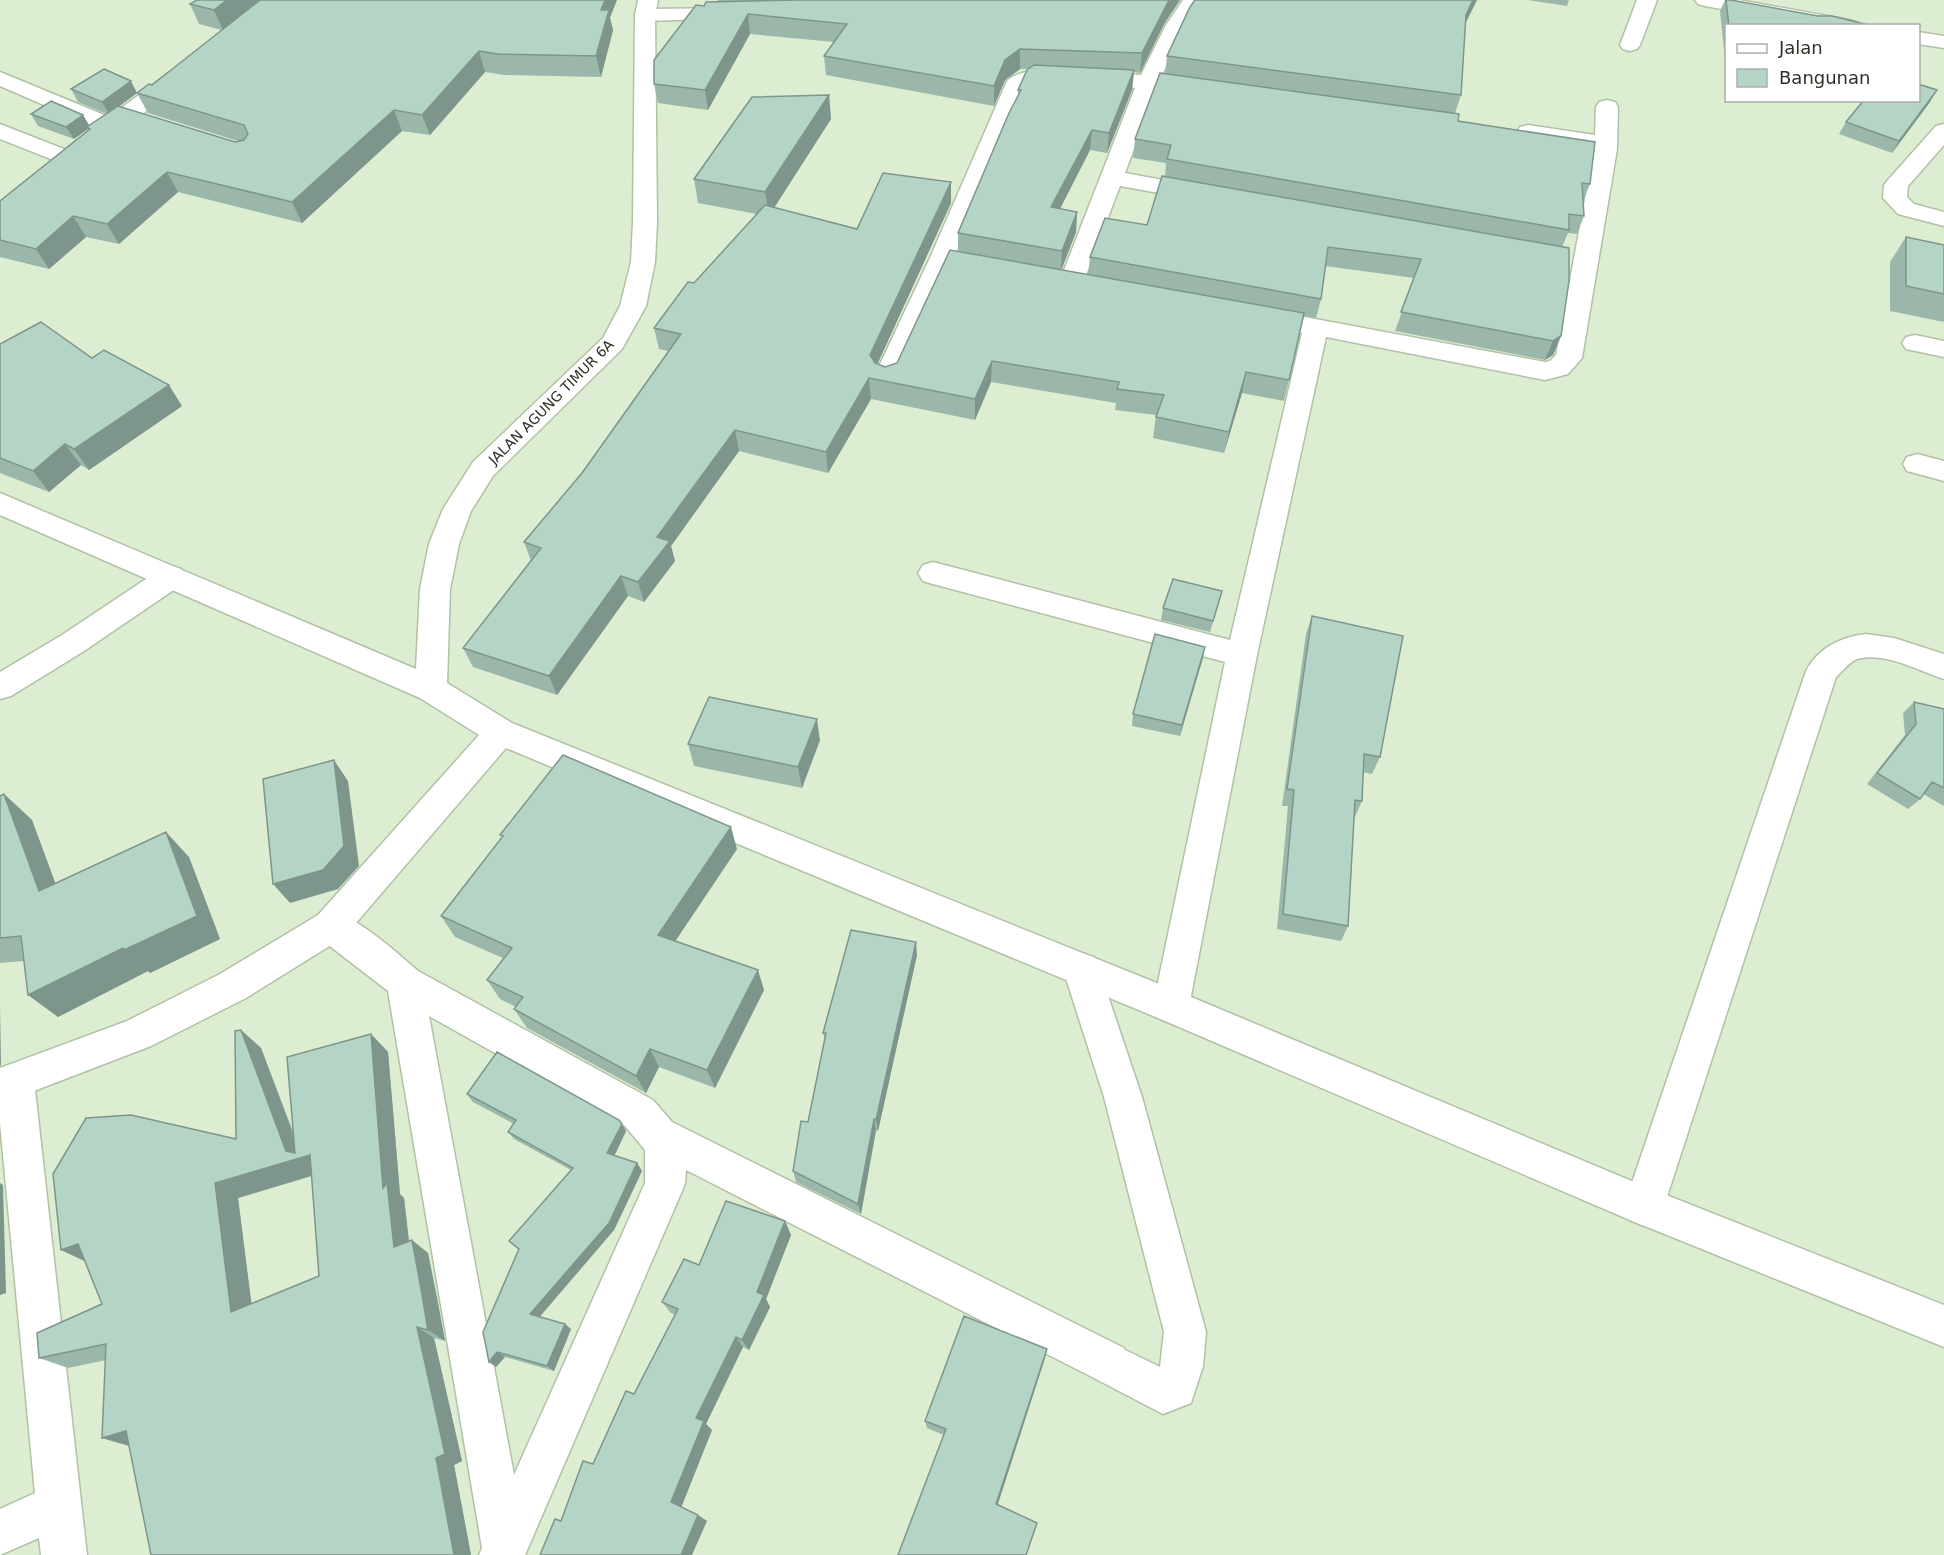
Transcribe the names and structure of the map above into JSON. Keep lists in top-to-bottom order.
{
  "streets": {
    "street": ["JALAN AGUNG TIMUR 6A"]
  },
  "legend": ["Jalan", "Bangunan"]
}
